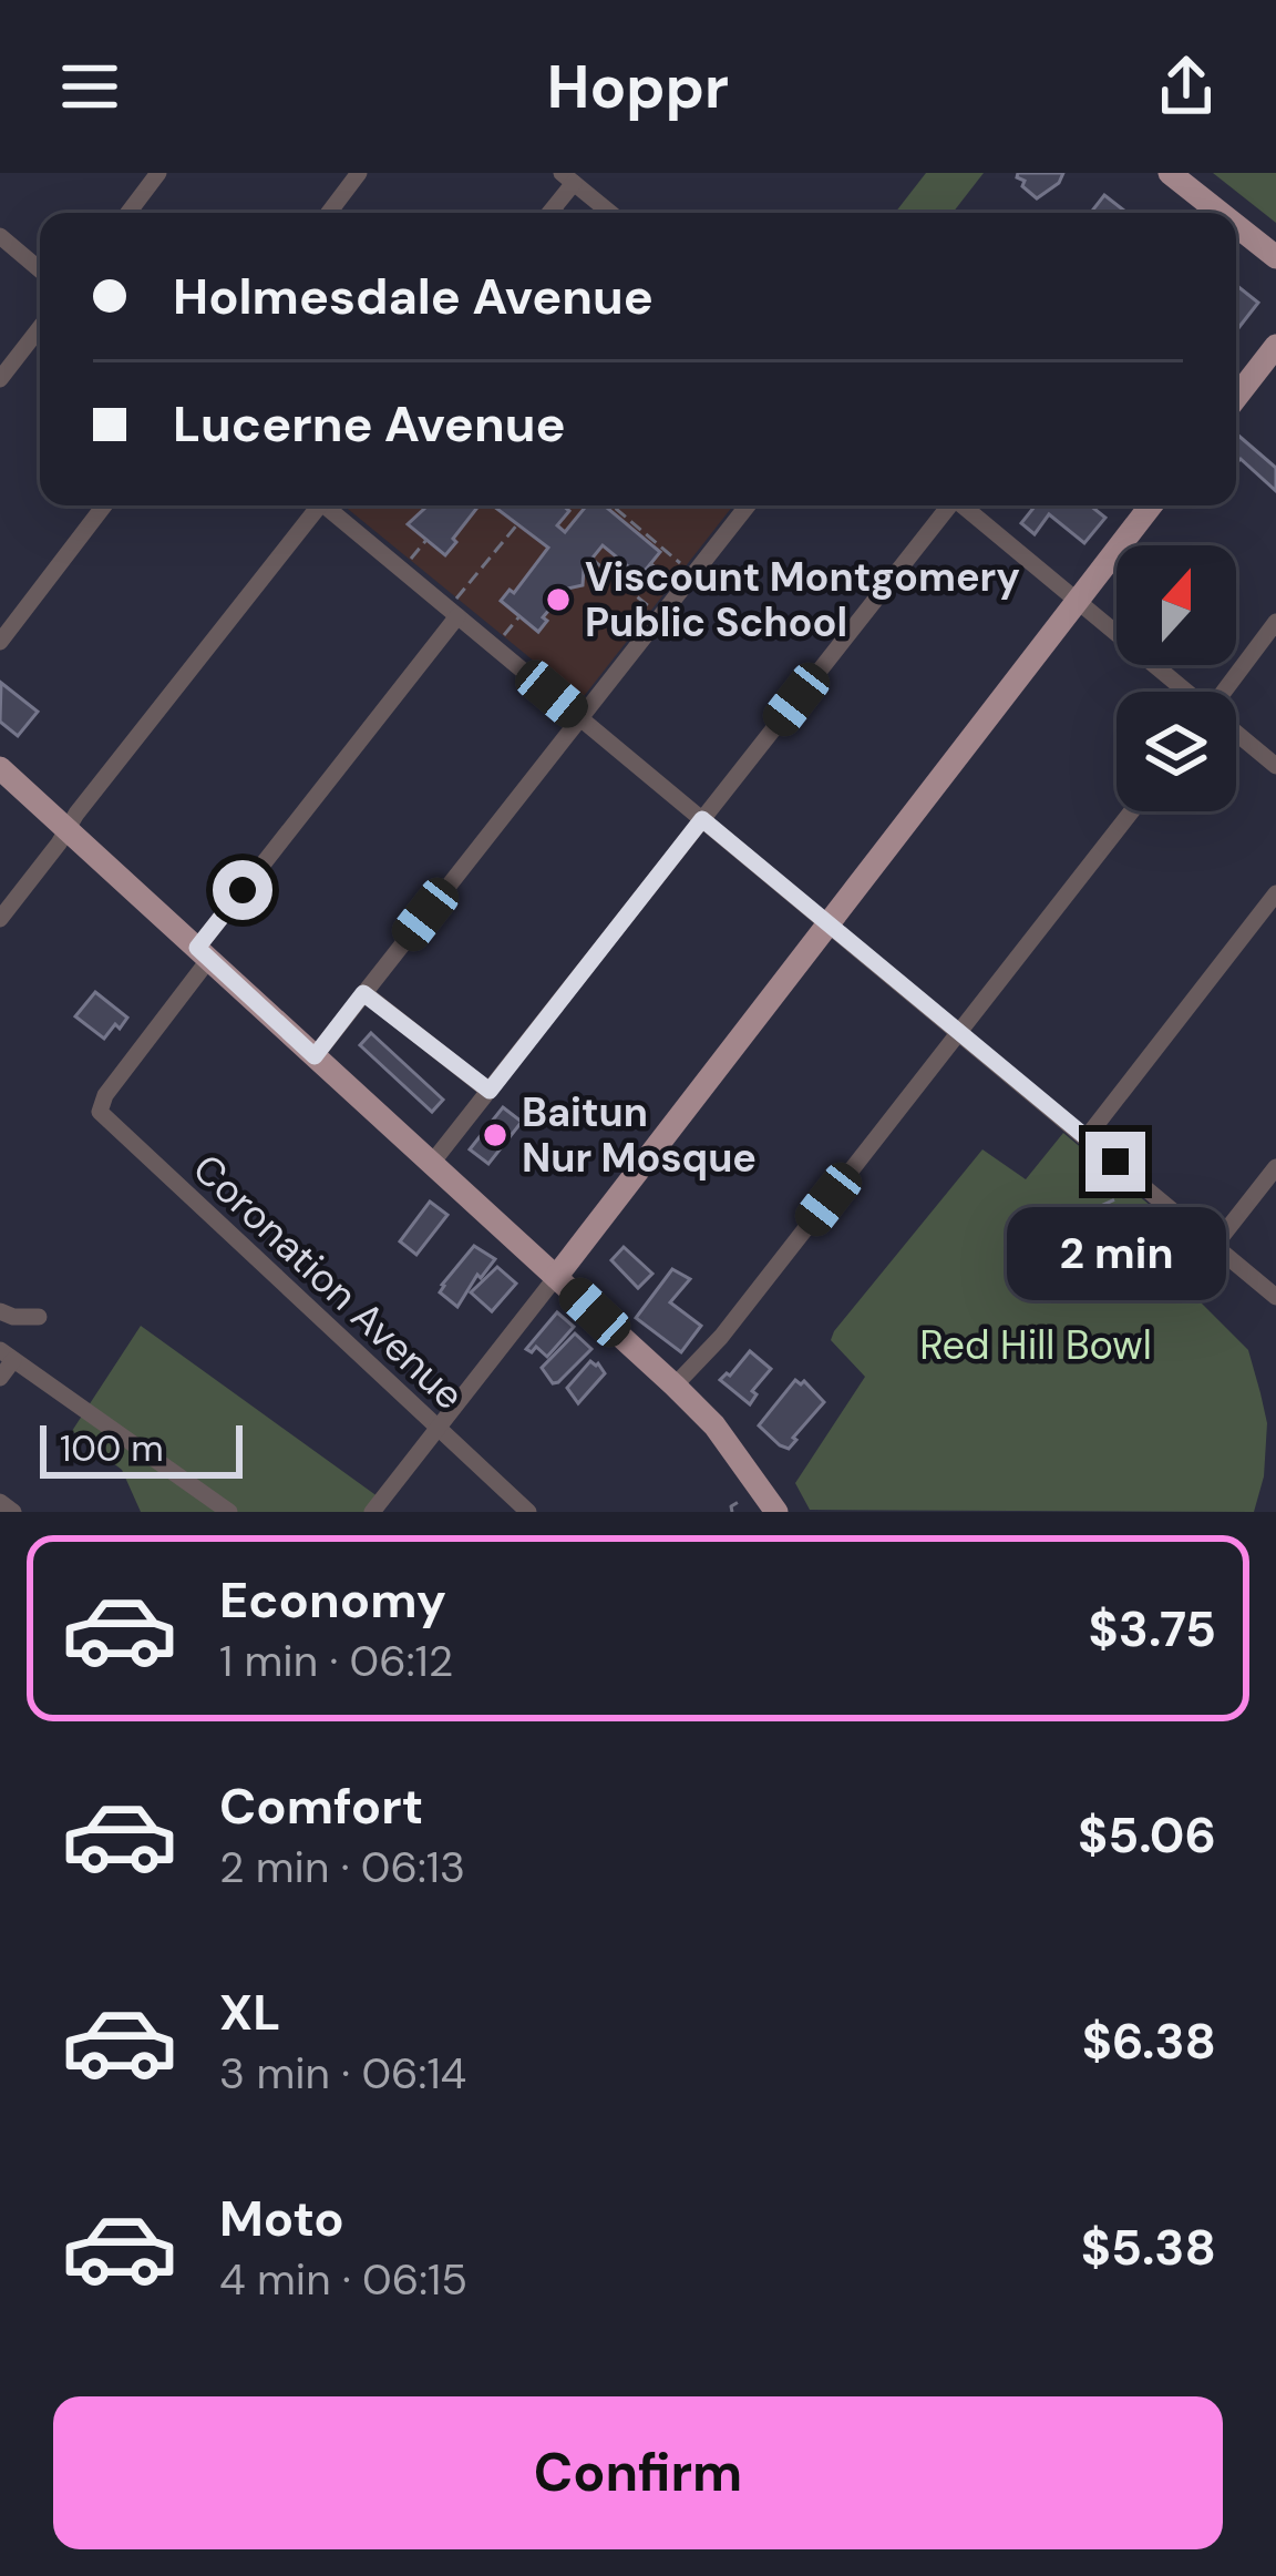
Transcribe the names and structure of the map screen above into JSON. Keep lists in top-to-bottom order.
{
  "streets": {
    "street": ["Coronation Avenue"]
  },
  "parks": ["Red Hill Bowl"],
  "places": ["Viscount Montgomery Public School", "Baitun Nur Mosque"],
  "scale_bar": "100 m",
  "north": "top",
  "page": {
    "header": "Hoppr",
    "banner": ["Holmesdale Avenue", "Lucerne Avenue"],
    "bubble": "2 min",
    "scale": "100 m",
    "list": [
      {
        "name": "Economy",
        "note": "1 min · 06:12",
        "value": "$3.75"
      },
      {
        "name": "Comfort",
        "note": "2 min · 06:13",
        "value": "$5.06"
      },
      {
        "name": "XL",
        "note": "3 min · 06:14",
        "value": "$6.38"
      },
      {
        "name": "Moto",
        "note": "4 min · 06:15",
        "value": "$5.38"
      }
    ],
    "buttons": "Confirm"
  }
}
